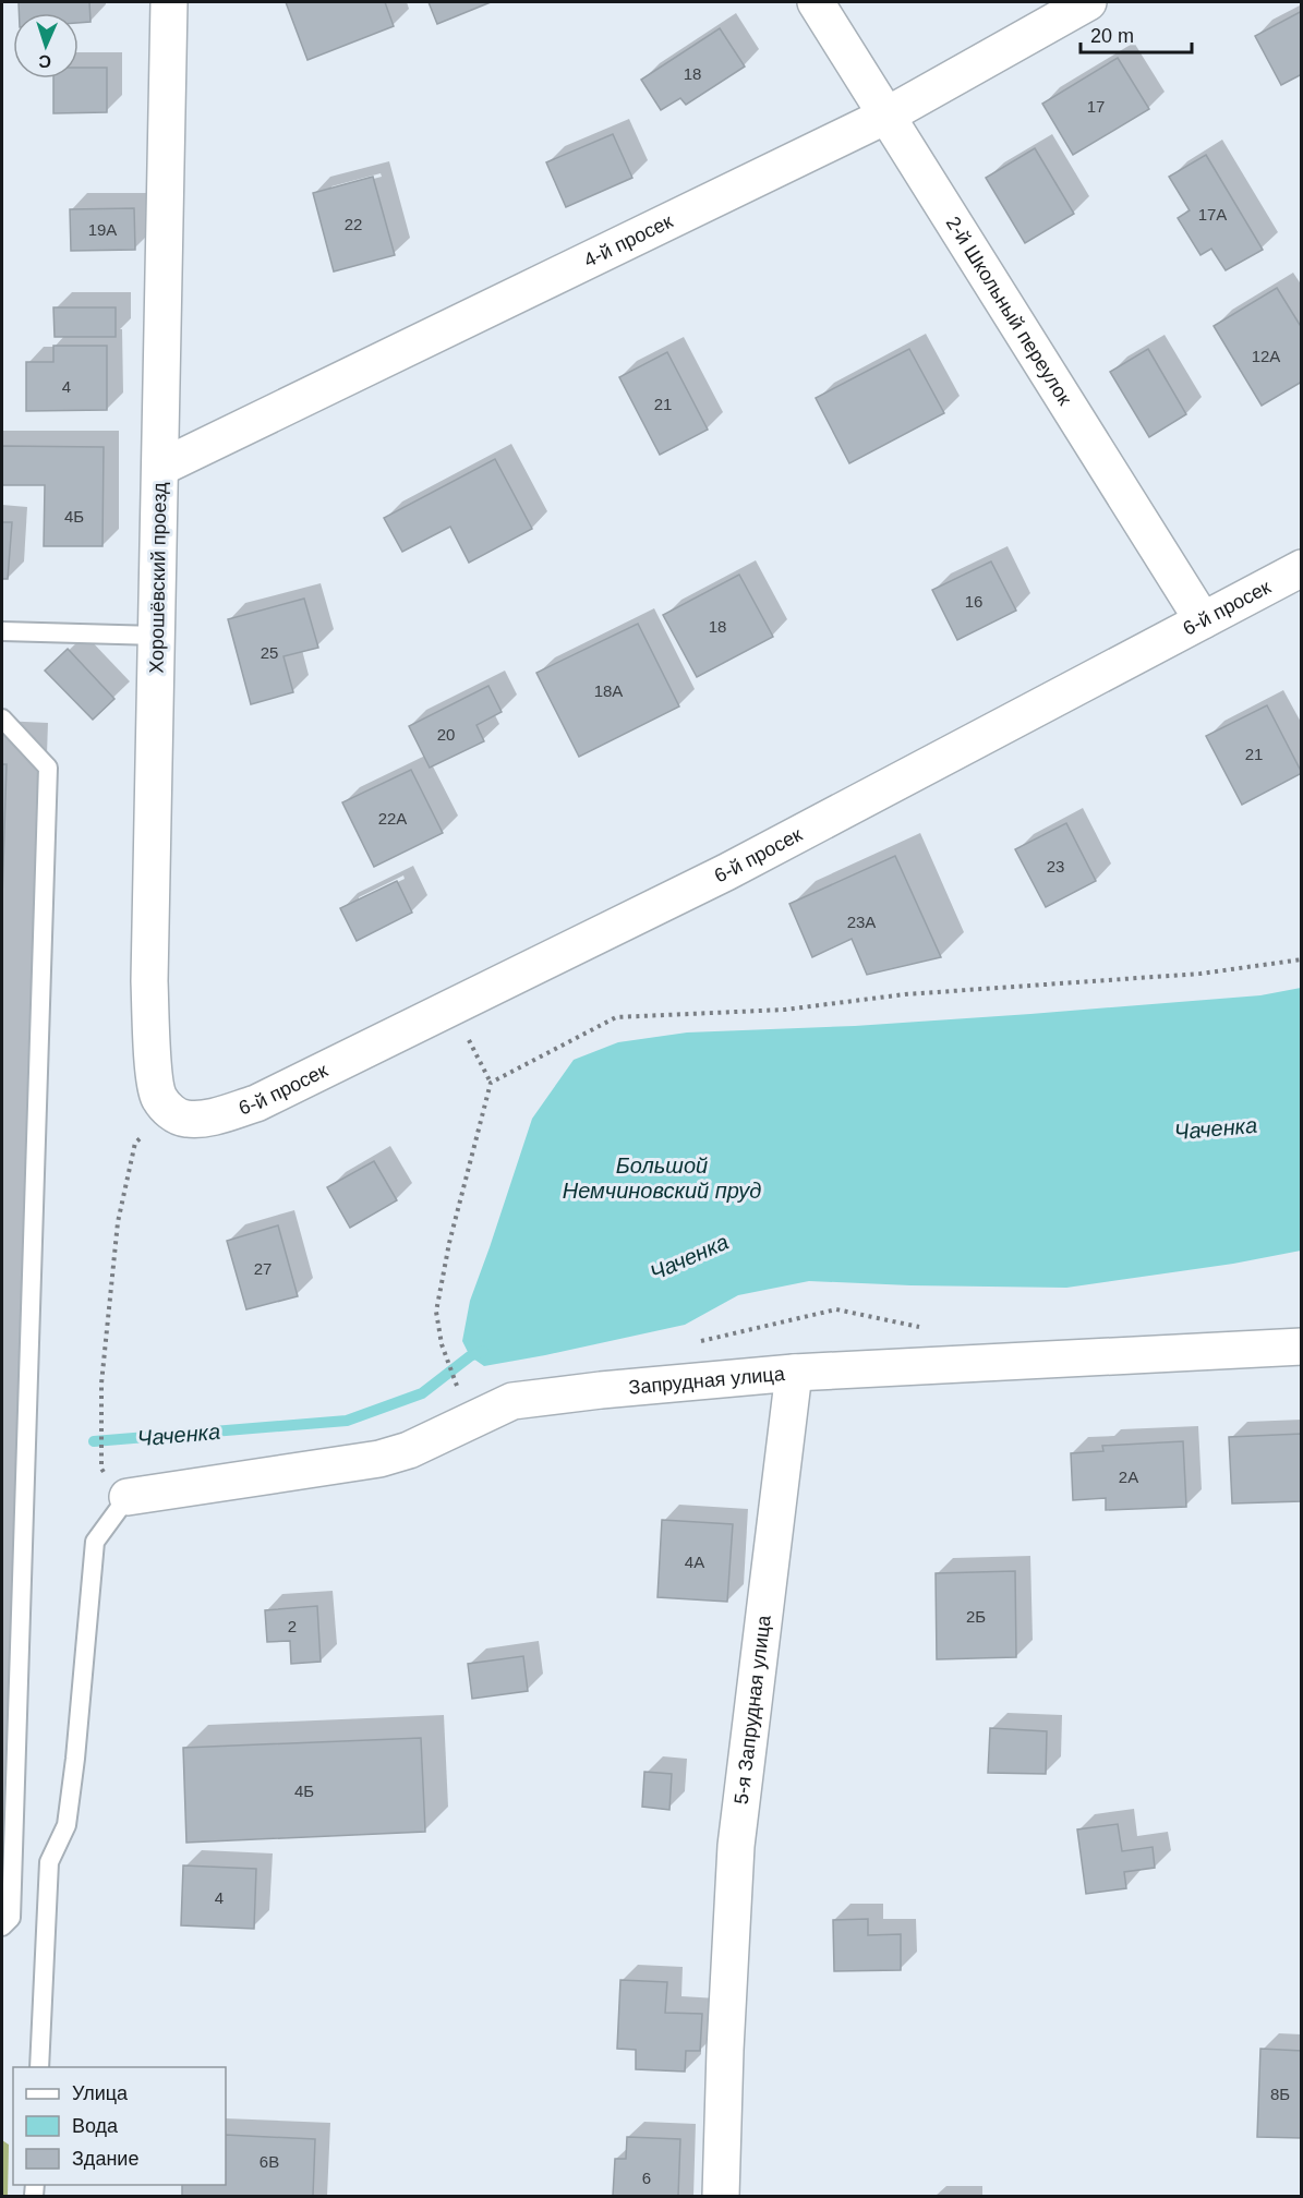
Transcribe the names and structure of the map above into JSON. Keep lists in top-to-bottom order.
{
  "streets": {
    "street": [
      "4-й просек",
      "2-й Школьный переулок",
      "Хорошёвский проезд",
      "6-й просек",
      "Запрудная улица",
      "5-я Запрудная улица"
    ]
  },
  "crossings": [
    ["4-й просек", "2-й Школьный переулок"],
    ["4-й просек", "Хорошёвский проезд"],
    ["2-й Школьный переулок", "6-й просек"],
    ["Хорошёвский проезд", "6-й просек"],
    ["Запрудная улица", "5-я Запрудная улица"]
  ],
  "water": ["Чаченка", "Большой Немчиновский пруд"],
  "house_numbers": [
    "18",
    "17",
    "17А",
    "22",
    "19А",
    "12А",
    "4",
    "21",
    "4Б",
    "16",
    "18",
    "25",
    "18А",
    "20",
    "21",
    "22А",
    "23",
    "23А",
    "27",
    "2А",
    "4А",
    "2Б",
    "2",
    "4Б",
    "4",
    "8Б",
    "6В",
    "6"
  ],
  "legend": ["Улица", "Вода", "Здание"],
  "scale_bar": "20 m",
  "north": "bottom"
}
